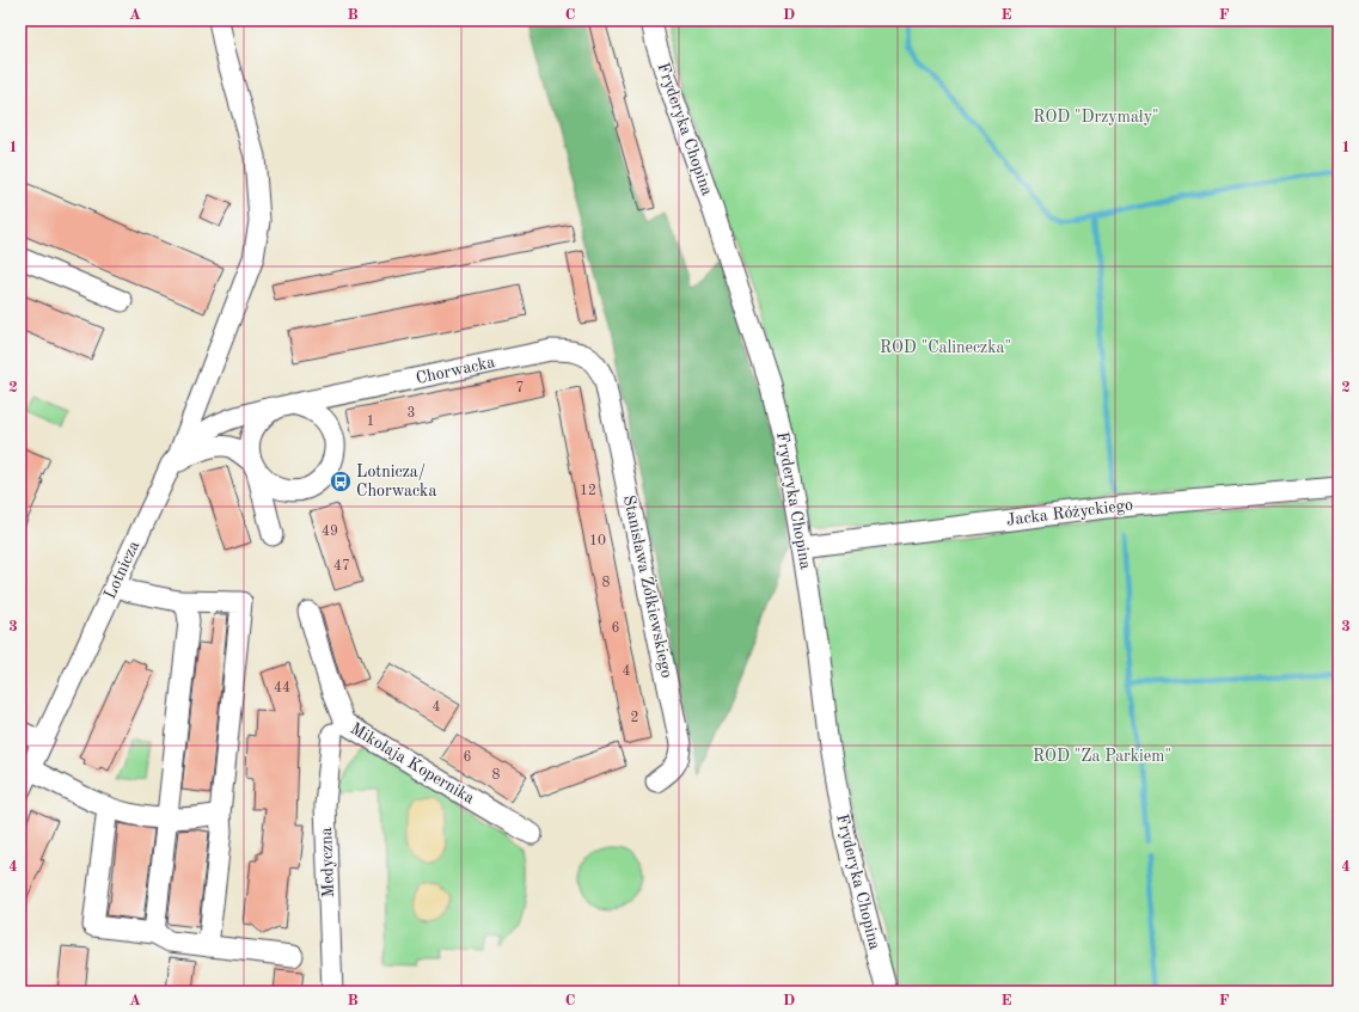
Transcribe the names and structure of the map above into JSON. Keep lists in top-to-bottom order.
{
  "streets": {
    "street": [
      "Fryderyka Chopina",
      "Chorwacka",
      "Jacka Różyckiego",
      "Lotnicza",
      "Stanisława Żółkiewskiego",
      "Mikołaja Kopernika",
      "Medyczna"
    ]
  },
  "crossings": [
    ["Fryderyka Chopina", "Jacka Różyckiego"],
    ["Chorwacka", "Lotnicza"],
    ["Chorwacka", "Stanisława Żółkiewskiego"]
  ],
  "parks": ["ROD \"Drzymały\"", "ROD \"Calineczka\"", "ROD \"Za Parkiem\""],
  "places": {
    "bus stop": ["Lotnicza/ Chorwacka"]
  },
  "house_numbers": [
    "7",
    "3",
    "1",
    "12",
    "49",
    "10",
    "47",
    "8",
    "6",
    "4",
    "44",
    "4",
    "2",
    "6",
    "8"
  ],
  "grid": {
    "columns": [
      "A",
      "B",
      "C",
      "D",
      "E",
      "F"
    ],
    "rows": [
      "1",
      "2",
      "3",
      "4"
    ]
  }
}
